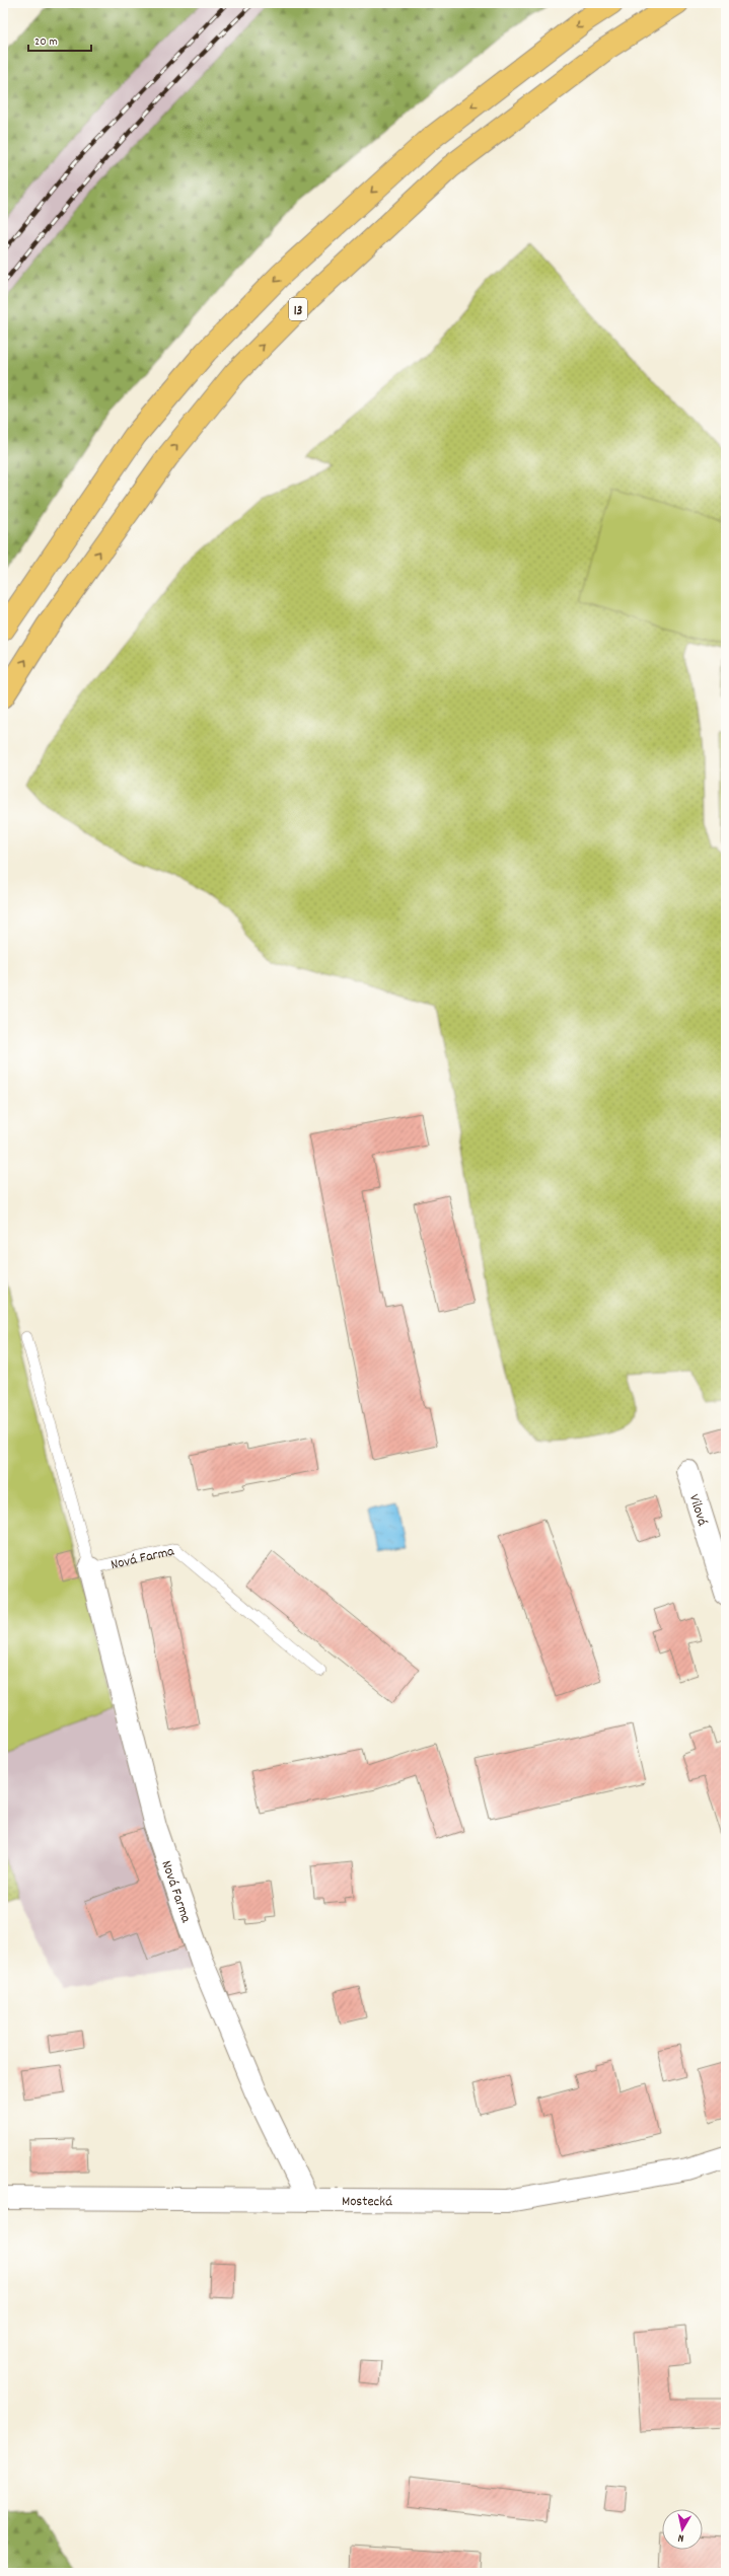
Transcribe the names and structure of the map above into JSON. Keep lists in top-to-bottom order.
{
  "streets": {
    "highway": ["13"],
    "street": ["Vilová", "Nová Farma", "Mostecká"]
  },
  "crossings": [
    ["Nová Farma", "Mostecká"]
  ],
  "scale_bar": "20 m",
  "north": "bottom"
}
